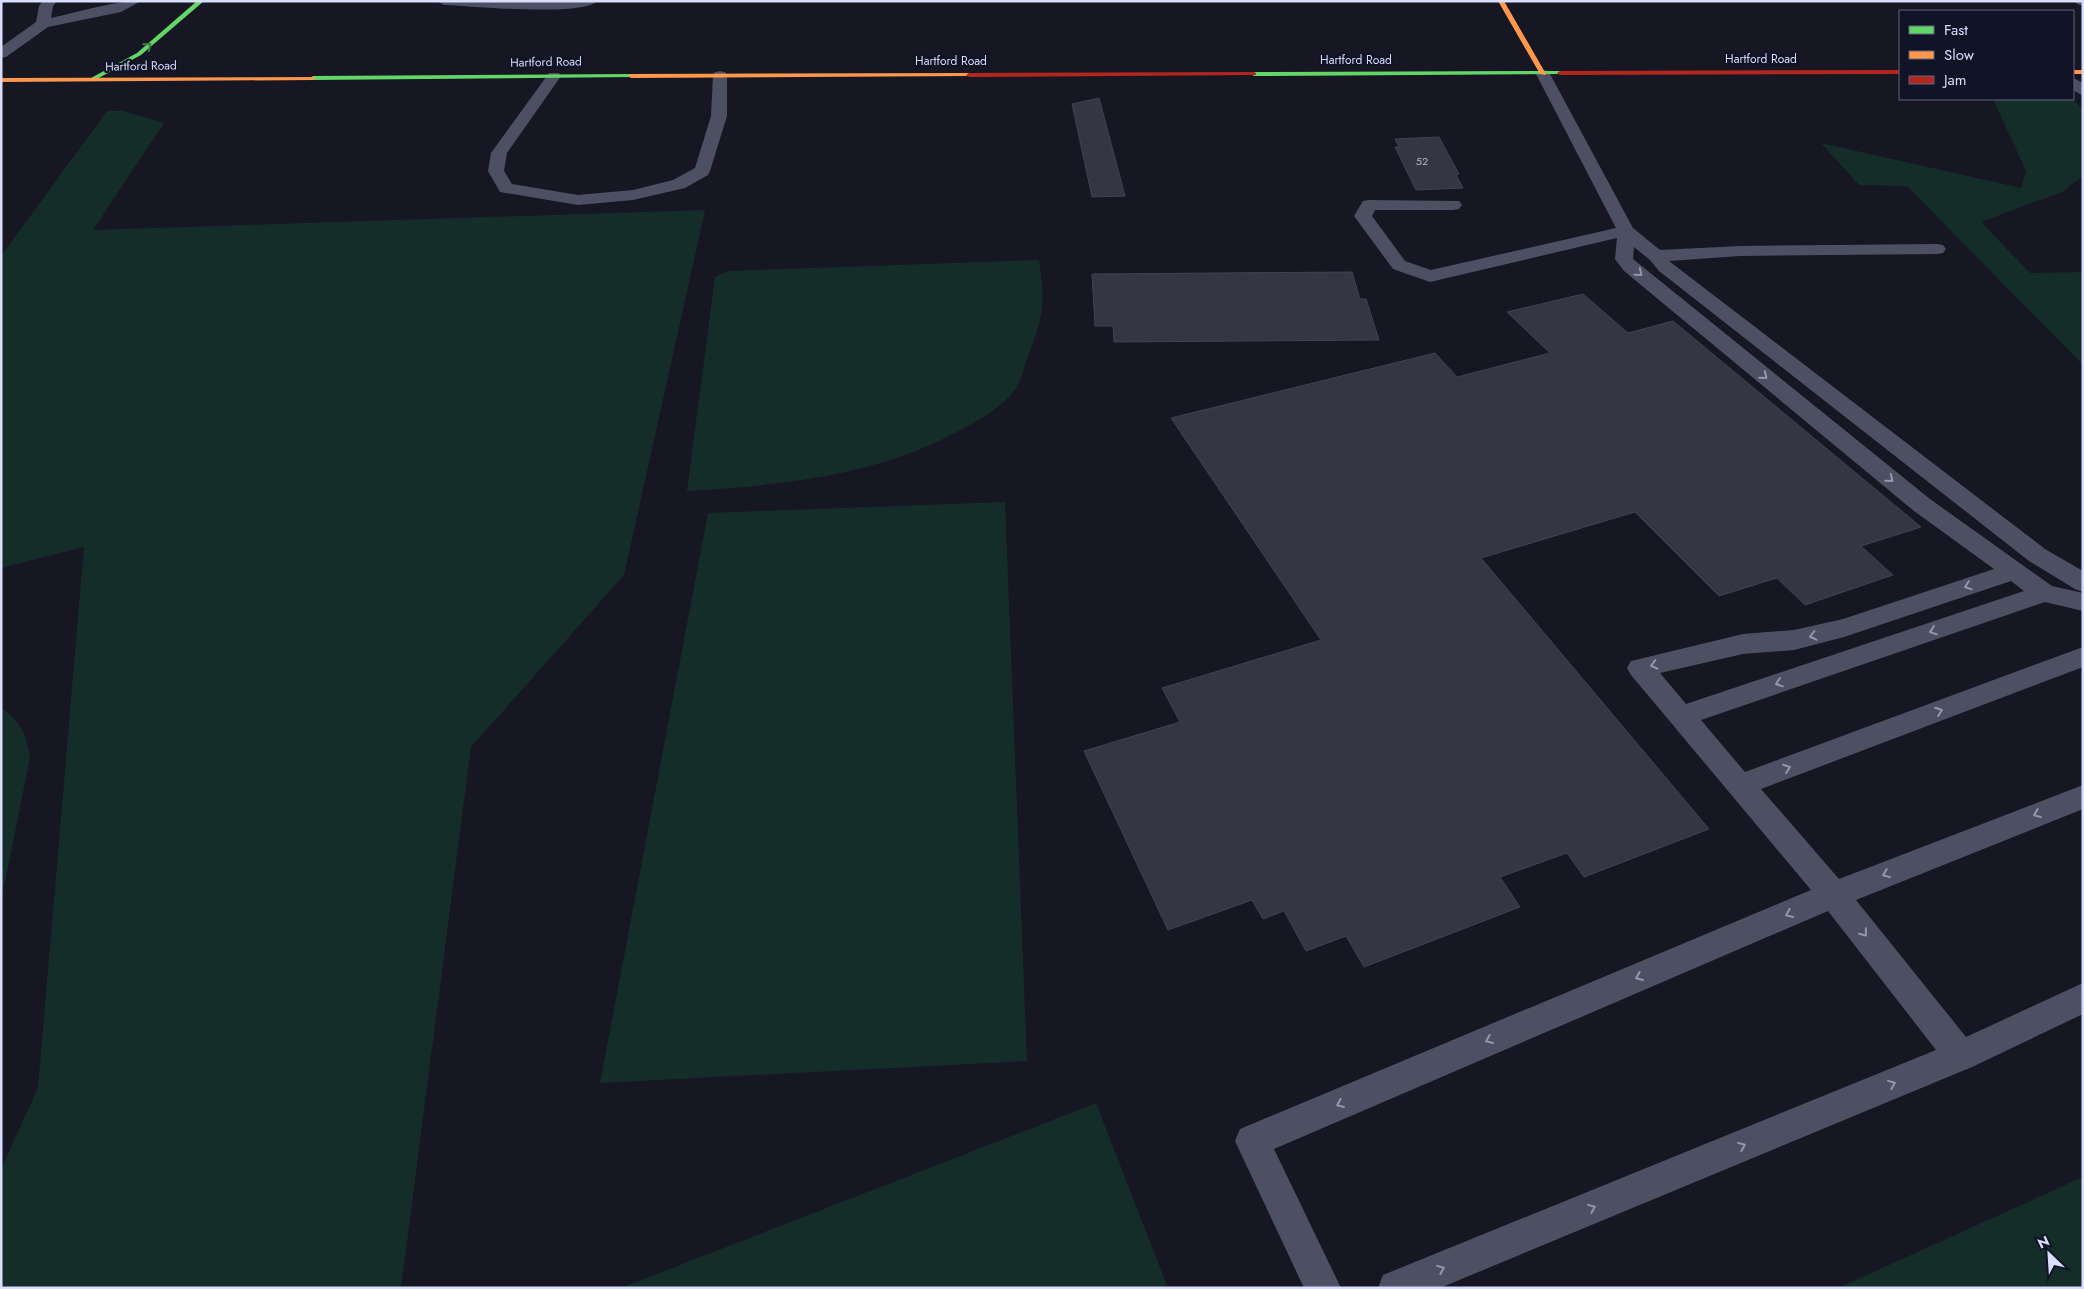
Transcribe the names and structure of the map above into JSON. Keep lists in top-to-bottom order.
{
  "streets": {
    "main road": ["Hartford Road"]
  },
  "house_numbers": ["52"],
  "legend": ["Fast", "Slow", "Jam"],
  "north": "top left"
}
